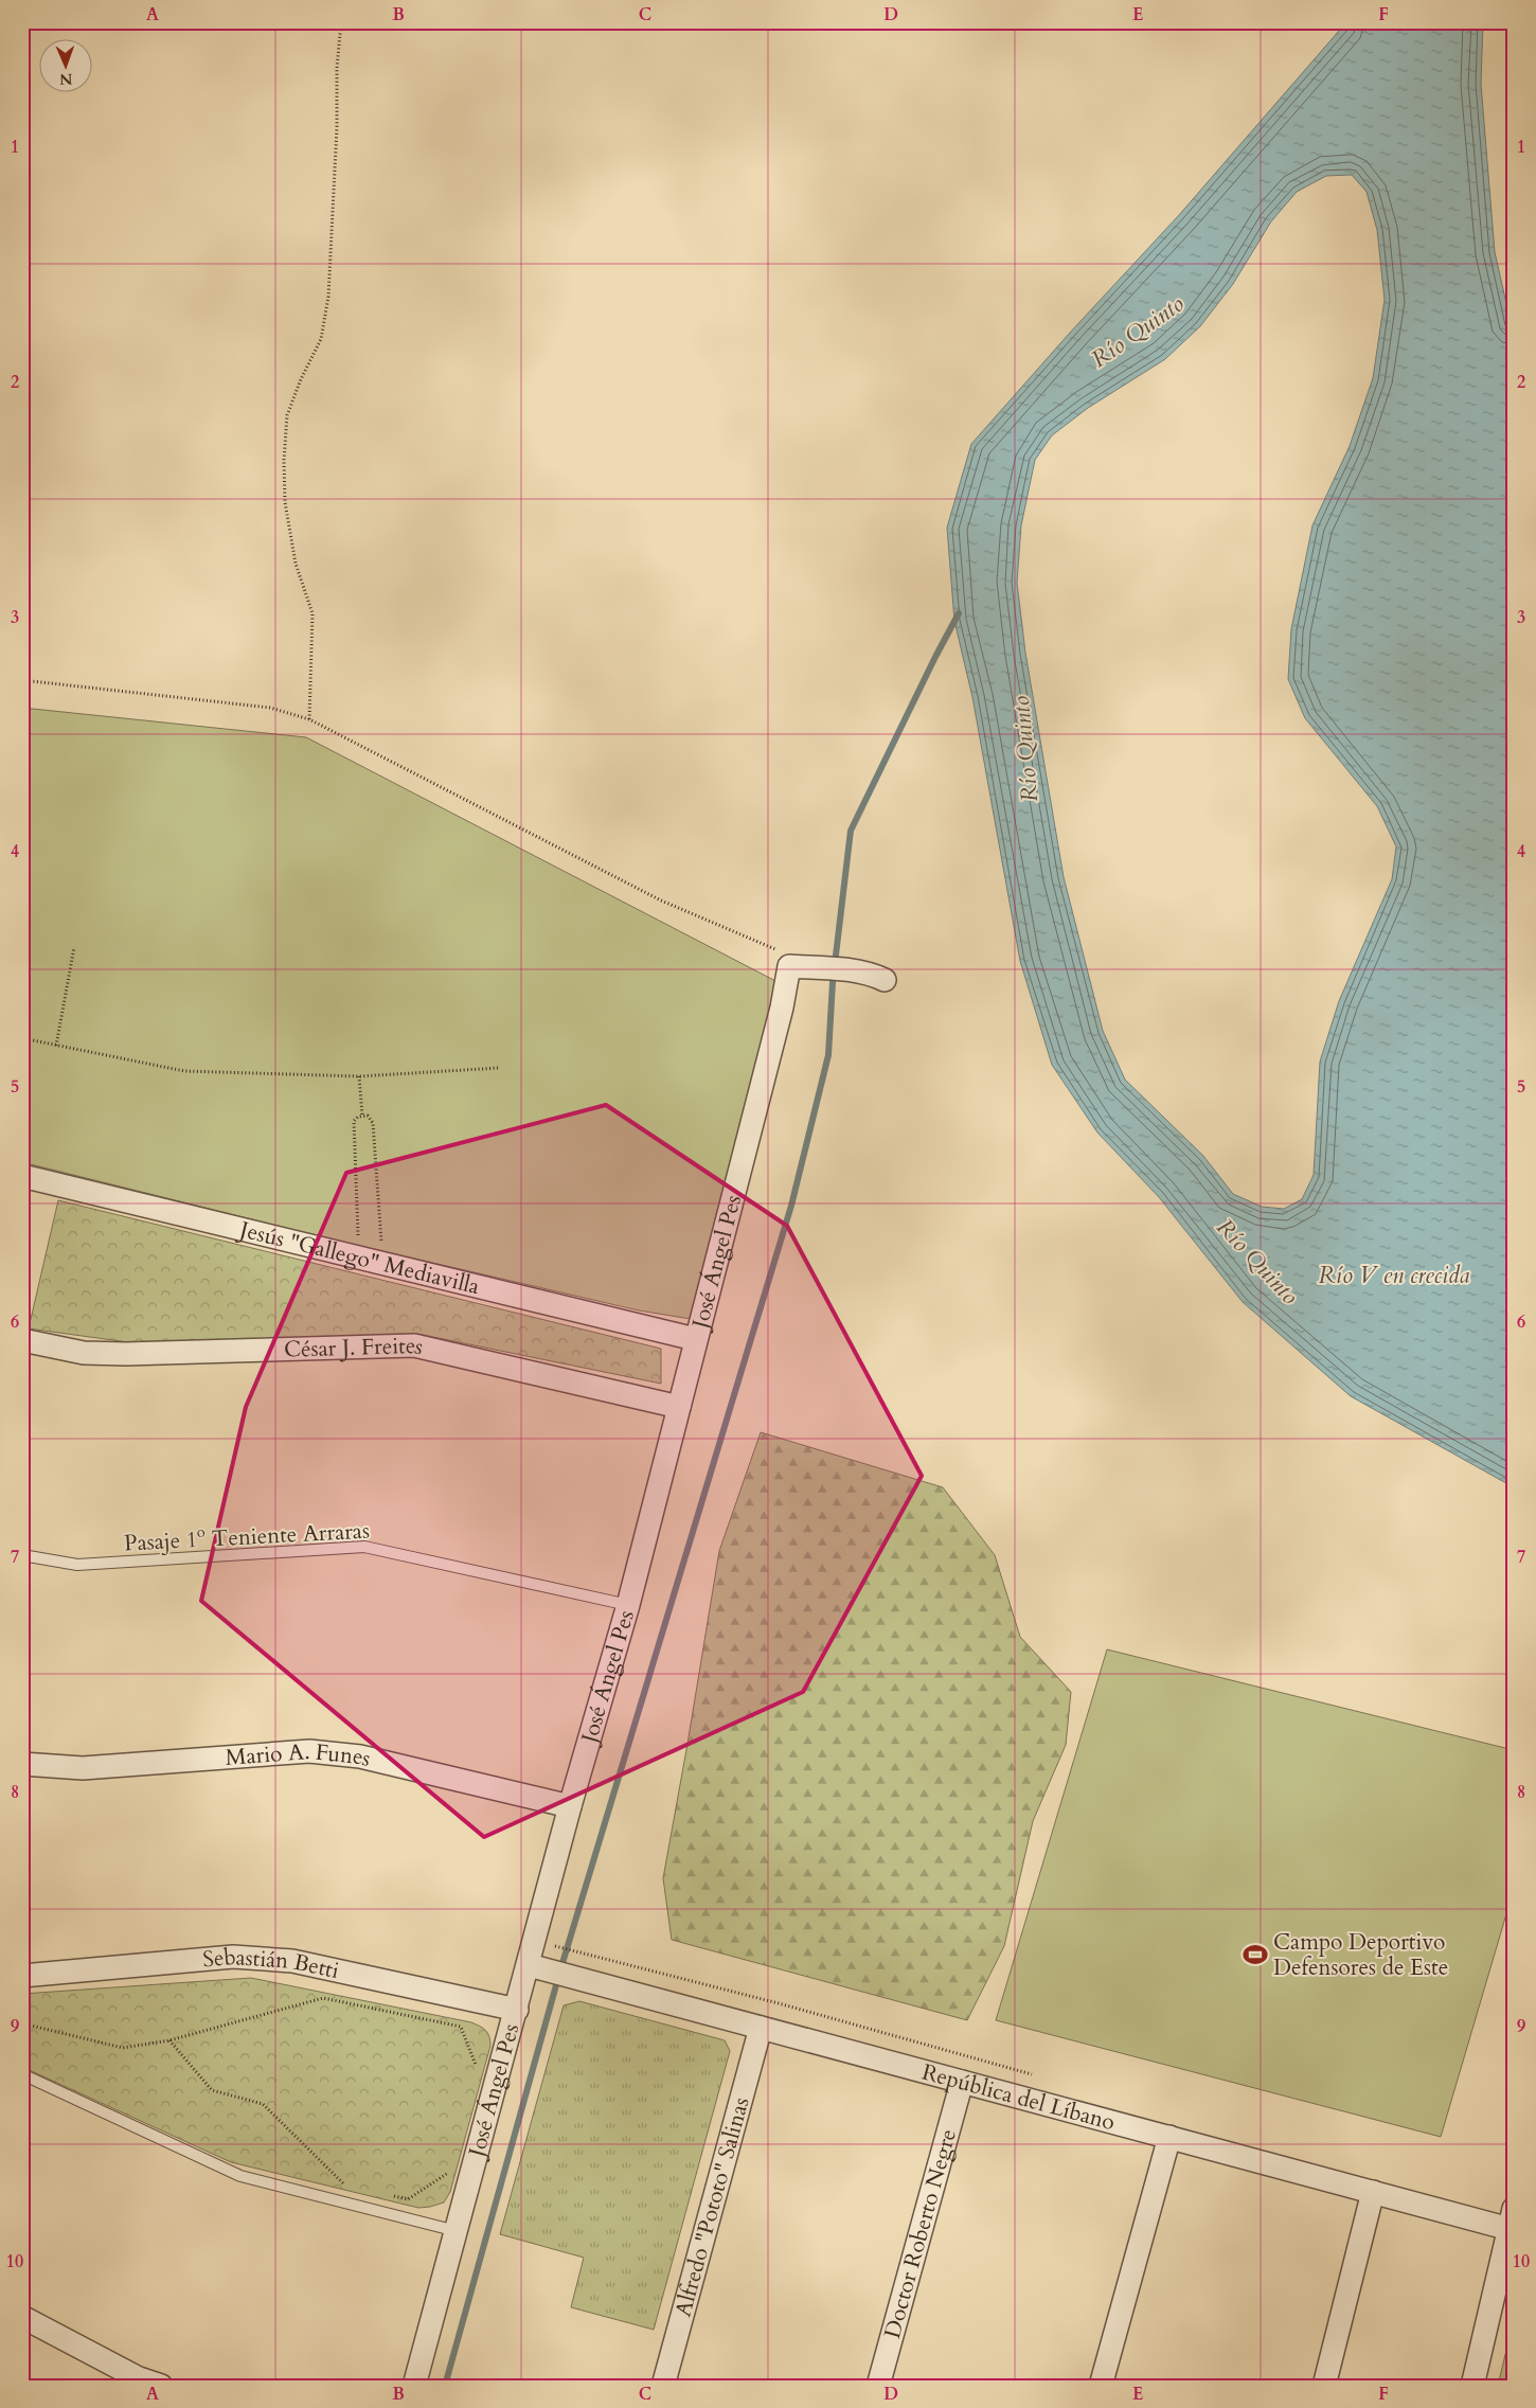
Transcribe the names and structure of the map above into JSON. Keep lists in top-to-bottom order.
{
  "streets": {
    "street": [
      "Jesús \"Gallego\" Mediavilla",
      "José Ángel Pes",
      "César J. Freites",
      "Mario A. Funes",
      "Sebastián Betti",
      "República del Líbano",
      "Alfredo \"Pototo\" Salinas",
      "Doctor Roberto Negre"
    ],
    "lane": ["Pasaje 1º Teniente Arraras"]
  },
  "crossings": [
    ["Jesús \"Gallego\" Mediavilla", "José Ángel Pes"],
    ["José Ángel Pes", "César J. Freites"],
    ["José Ángel Pes", "Pasaje 1º Teniente Arraras"],
    ["José Ángel Pes", "Mario A. Funes"],
    ["José Ángel Pes", "Sebastián Betti"],
    ["José Ángel Pes", "República del Líbano"],
    ["República del Líbano", "Alfredo \"Pototo\" Salinas"],
    ["República del Líbano", "Doctor Roberto Negre"]
  ],
  "water": ["Río Quinto", "Río V en crecida"],
  "places": {
    "sports": ["Campo Deportivo Defensores de Este"]
  },
  "north": "bottom",
  "grid": {
    "columns": [
      "A",
      "B",
      "C",
      "D",
      "E",
      "F"
    ],
    "rows": [
      "1",
      "2",
      "3",
      "4",
      "5",
      "6",
      "7",
      "8",
      "9",
      "10"
    ]
  }
}
